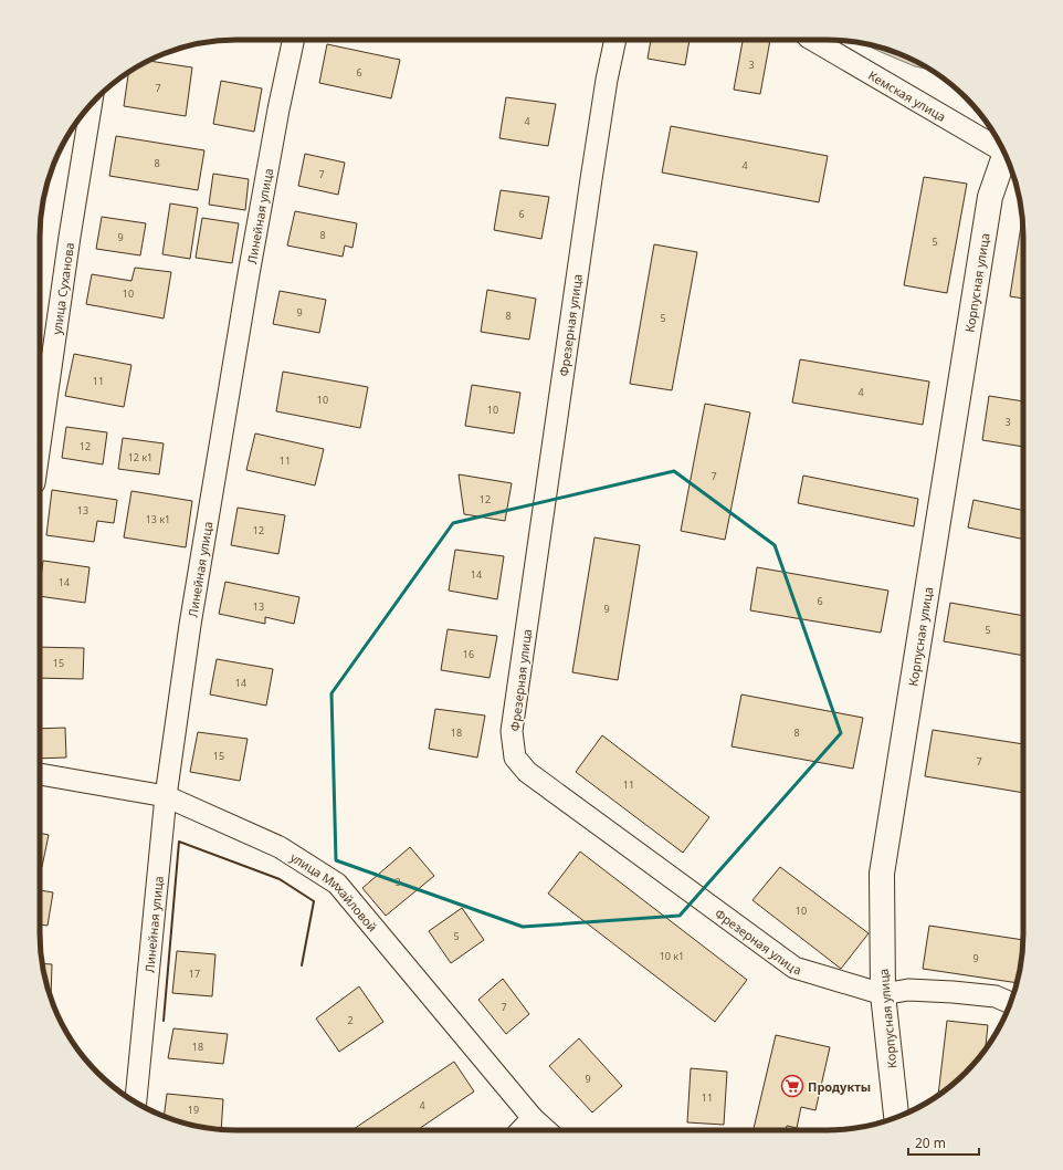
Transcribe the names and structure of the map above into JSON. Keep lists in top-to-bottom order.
{
  "streets": {
    "street": [
      "Кемская улица",
      "Линейная улица",
      "Корпусная улица",
      "улица Суханова",
      "Фрезерная улица",
      "улица Михайловой"
    ]
  },
  "crossings": [
    ["Линейная улица", "улица Михайловой"],
    ["Корпусная улица", "Фрезерная улица"]
  ],
  "places": {
    "supermarket": ["Продукты"]
  },
  "house_numbers": [
    "3",
    "6",
    "7",
    "4",
    "8",
    "4",
    "7",
    "6",
    "8",
    "9",
    "5",
    "10",
    "9",
    "8",
    "5",
    "11",
    "4",
    "10",
    "10",
    "3",
    "12",
    "12 к1",
    "11",
    "7",
    "12",
    "13",
    "13 к1",
    "12",
    "14",
    "14",
    "6",
    "13",
    "9",
    "5",
    "16",
    "15",
    "14",
    "18",
    "8",
    "15",
    "7",
    "11",
    "3",
    "10",
    "5",
    "10 к1",
    "9",
    "17",
    "7",
    "2",
    "18",
    "9",
    "11",
    "4",
    "19"
  ],
  "scale_bar": "20 m"
}
